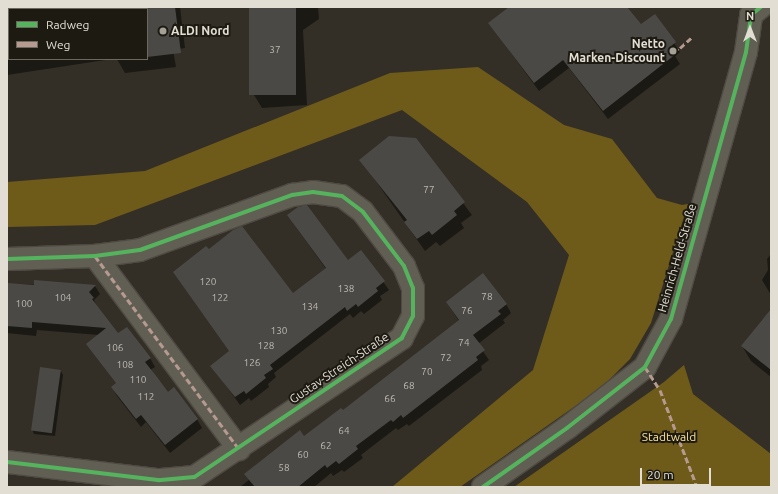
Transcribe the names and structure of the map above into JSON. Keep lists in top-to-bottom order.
{
  "streets": {
    "street": ["Heinrich-Held-Straße", "Gustav-Streich-Straße"]
  },
  "parks": ["Stadtwald"],
  "places": ["ALDI Nord", "Netto Marken-Discount"],
  "house_numbers": [
    "37",
    "77",
    "120",
    "138",
    "78",
    "104",
    "122",
    "100",
    "134",
    "76",
    "130",
    "74",
    "128",
    "106",
    "72",
    "126",
    "108",
    "70",
    "110",
    "68",
    "112",
    "66",
    "64",
    "62",
    "60",
    "58"
  ],
  "legend": ["Radweg", "Weg"],
  "scale_bar": "20 m",
  "north": "top"
}
